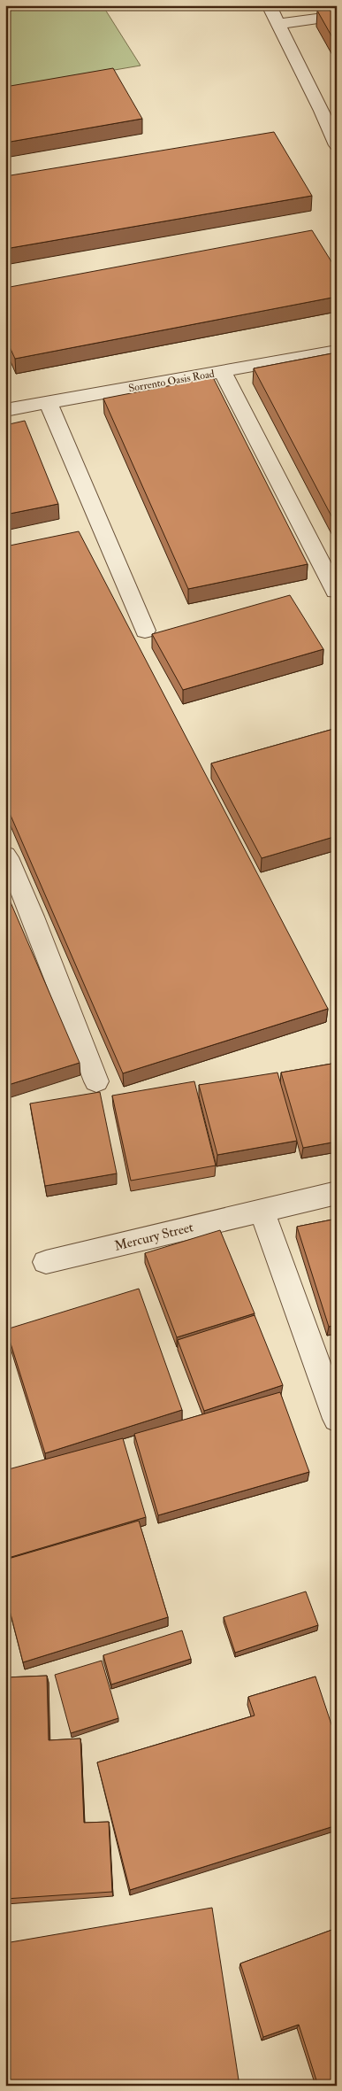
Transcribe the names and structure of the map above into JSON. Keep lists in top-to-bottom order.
{
  "streets": {
    "street": ["Sorrento Oasis Road", "Mercury Street"]
  }
}
